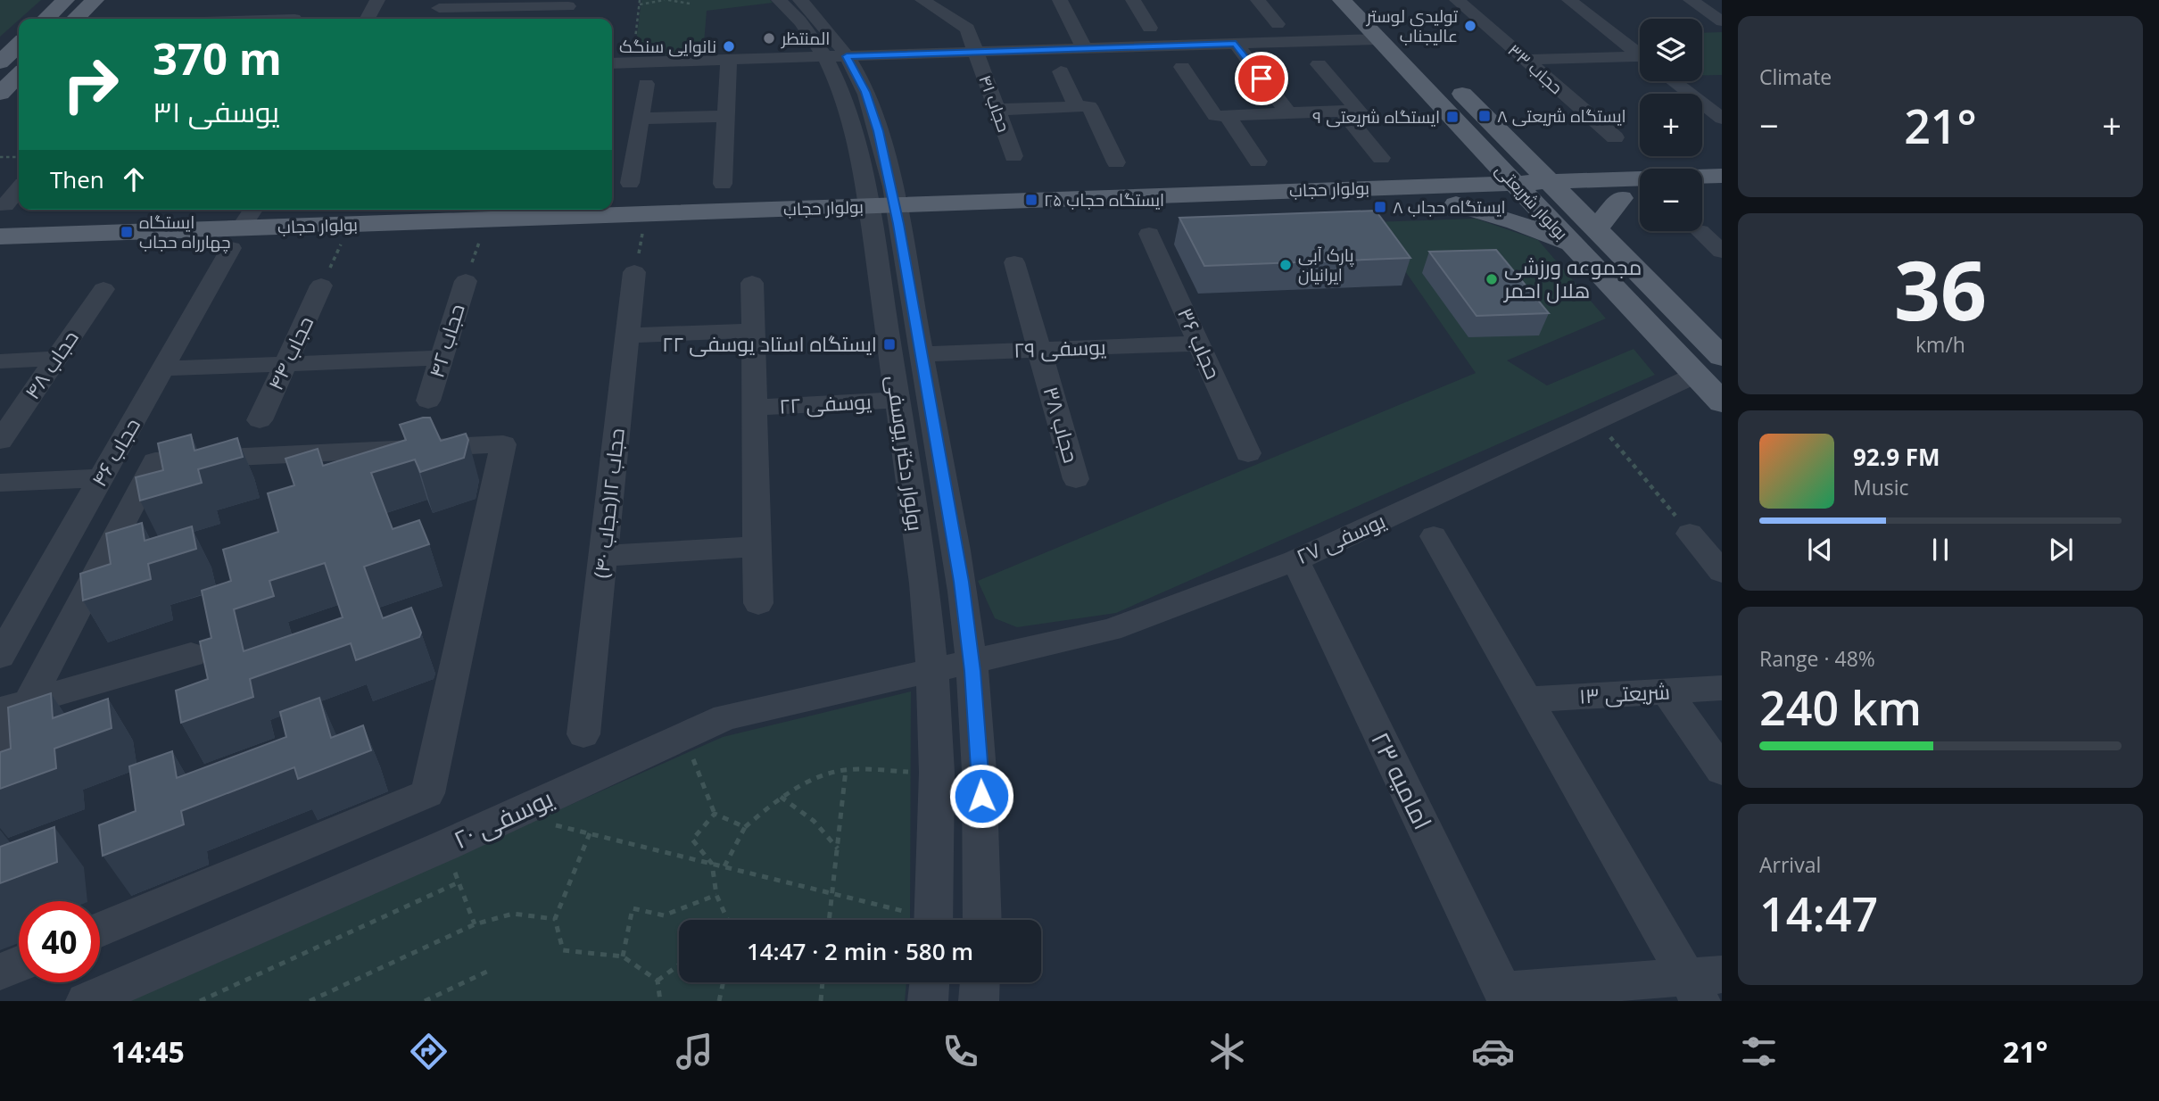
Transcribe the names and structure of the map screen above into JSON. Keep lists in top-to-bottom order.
{
  "streets": {
    "main road": ["بولوار حجاب", "بولوار شریعتی"],
    "street": [
      "حجاب ۳۳",
      "حجاب ۴۱",
      "حجاب ۴۲",
      "حجاب ۳۶",
      "یوسفی ۲۹",
      "حجاب ۴۴",
      "حجاب ۴۸",
      "یوسفی ۲۲",
      "حجاب ۳۸",
      "حجاب ۴۶",
      "بولوار دکتر یوسفی",
      "حجاب ۱۲(حجاب ۴۰)",
      "یوسفی ۲۷",
      "شریعتی ۱۳",
      "امامیه ۲۳",
      "یوسفی ۲۰"
    ]
  },
  "crossings": [
    ["بولوار حجاب", "بولوار شریعتی"],
    ["بولوار حجاب", "حجاب ۴۶"],
    ["بولوار حجاب", "بولوار دکتر یوسفی"],
    ["بولوار شریعتی", "یوسفی ۲۷"],
    ["حجاب ۳۶", "یوسفی ۲۹"],
    ["یوسفی ۲۹", "حجاب ۳۸"],
    ["یوسفی ۲۹", "بولوار دکتر یوسفی"],
    ["یوسفی ۲۲", "بولوار دکتر یوسفی"],
    ["بولوار دکتر یوسفی", "یوسفی ۲۷"],
    ["بولوار دکتر یوسفی", "یوسفی ۲۰"],
    ["یوسفی ۲۷", "امامیه ۲۳"],
    ["یوسفی ۲۷", "یوسفی ۲۰"]
  ],
  "places": {
    "other": [
      "تولیدی لوستر عالیجناب",
      "المنتظر",
      "نانوایی سنگک",
      "پارک آبی ایرانیان",
      "مجموعه ورزشی هلال احمر"
    ],
    "transit": [
      "ایستگاه شریعتی ۸",
      "ایستگاه شریعتی ۹",
      "ایستگاه حجاب ۲۵",
      "ایستگاه حجاب ۸",
      "ایستگاه چهارراه حجاب",
      "ایستگاه استاد یوسفی ۲۲"
    ]
  },
  "page": {
    "tile": [
      "Climate",
      ["36", "km/h"],
      ["Range · 48%", "240 km"],
      ["Arrival", "14:47"]
    ],
    "map_buttons": ["+", "−"],
    "turn": ["370 m", "یوسفی ۳۱"],
    "heat": ["−", "21°", "+"],
    "then": "Then",
    "song": ["92.9 FM", "Music"],
    "limit": "40",
    "trip": "14:47 · 2 min · 580 m",
    "tabs": ["14:45", "21°"]
  }
}
